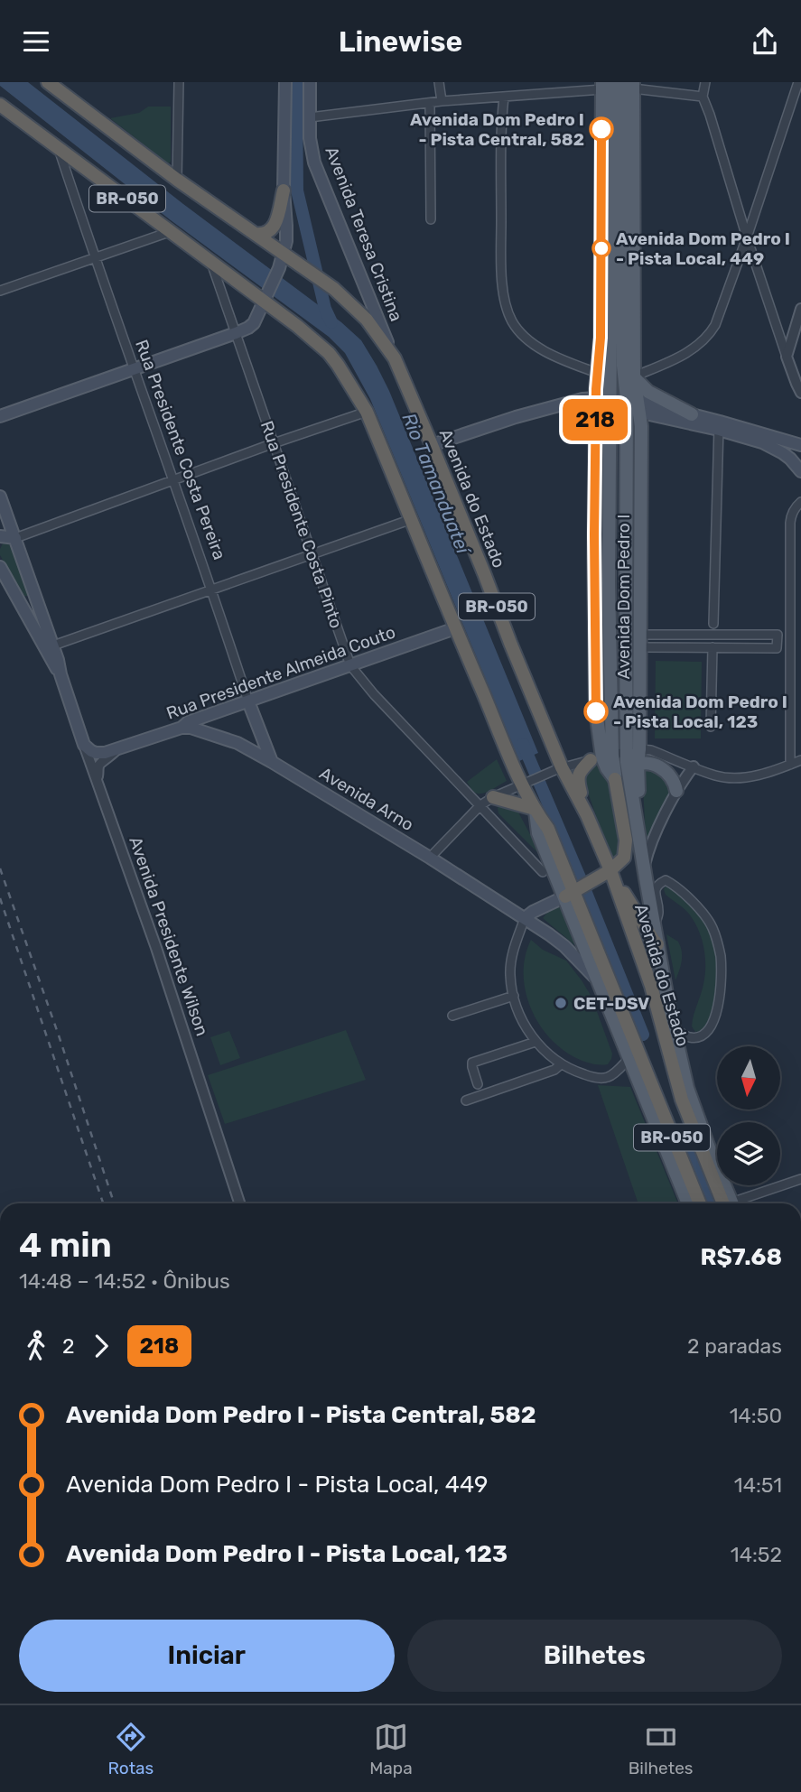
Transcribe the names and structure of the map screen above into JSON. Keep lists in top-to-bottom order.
{
  "streets": {
    "highway": ["BR-050", "Avenida do Estado"],
    "main road": [
      "Avenida Teresa Cristina",
      "Rua Presidente Costa Pereira",
      "Avenida Dom Pedro I",
      "Rua Presidente Almeida Couto",
      "Avenida Arno",
      "Avenida Presidente Wilson"
    ],
    "street": ["Rua Presidente Costa Pinto"]
  },
  "crossings": [
    ["BR-050", "Rua Presidente Costa Pereira"],
    ["BR-050", "Avenida do Estado"],
    ["BR-050", "Rua Presidente Costa Pinto"],
    ["BR-050", "Rua Presidente Almeida Couto"],
    ["Avenida Teresa Cristina", "Avenida do Estado"],
    ["Rua Presidente Costa Pereira", "Rua Presidente Almeida Couto"],
    ["Rua Presidente Costa Pereira", "Avenida Arno"],
    ["Avenida do Estado", "Avenida Dom Pedro I"],
    ["Rua Presidente Costa Pinto", "Rua Presidente Almeida Couto"],
    ["Rua Presidente Almeida Couto", "Avenida Arno"],
    ["Rua Presidente Almeida Couto", "Avenida Presidente Wilson"]
  ],
  "water": ["Rio Tamanduateí"],
  "places": [
    "Avenida Dom Pedro I - Pista Central, 582",
    "Avenida Dom Pedro I - Pista Local, 449",
    "Avenida Dom Pedro I - Pista Local, 123",
    "CET-DSV"
  ],
  "lines": ["bus line 218"],
  "north": "bottom",
  "page": {
    "header": "Linewise",
    "on_map": "218",
    "heading": ["4 min", "14:48 – 14:52 · Ônibus", "R$7.68"],
    "legs": ["2", "218", "2 paradas"],
    "list": [
      {
        "name": "Avenida Dom Pedro I - Pista Central, 582",
        "value": "14:50"
      },
      {
        "name": "Avenida Dom Pedro I - Pista Local, 449",
        "value": "14:51"
      },
      {
        "name": "Avenida Dom Pedro I - Pista Local, 123",
        "value": "14:52"
      }
    ],
    "buttons": ["Iniciar", "Bilhetes"],
    "tabs": ["Rotas", "Mapa", "Bilhetes"]
  }
}
